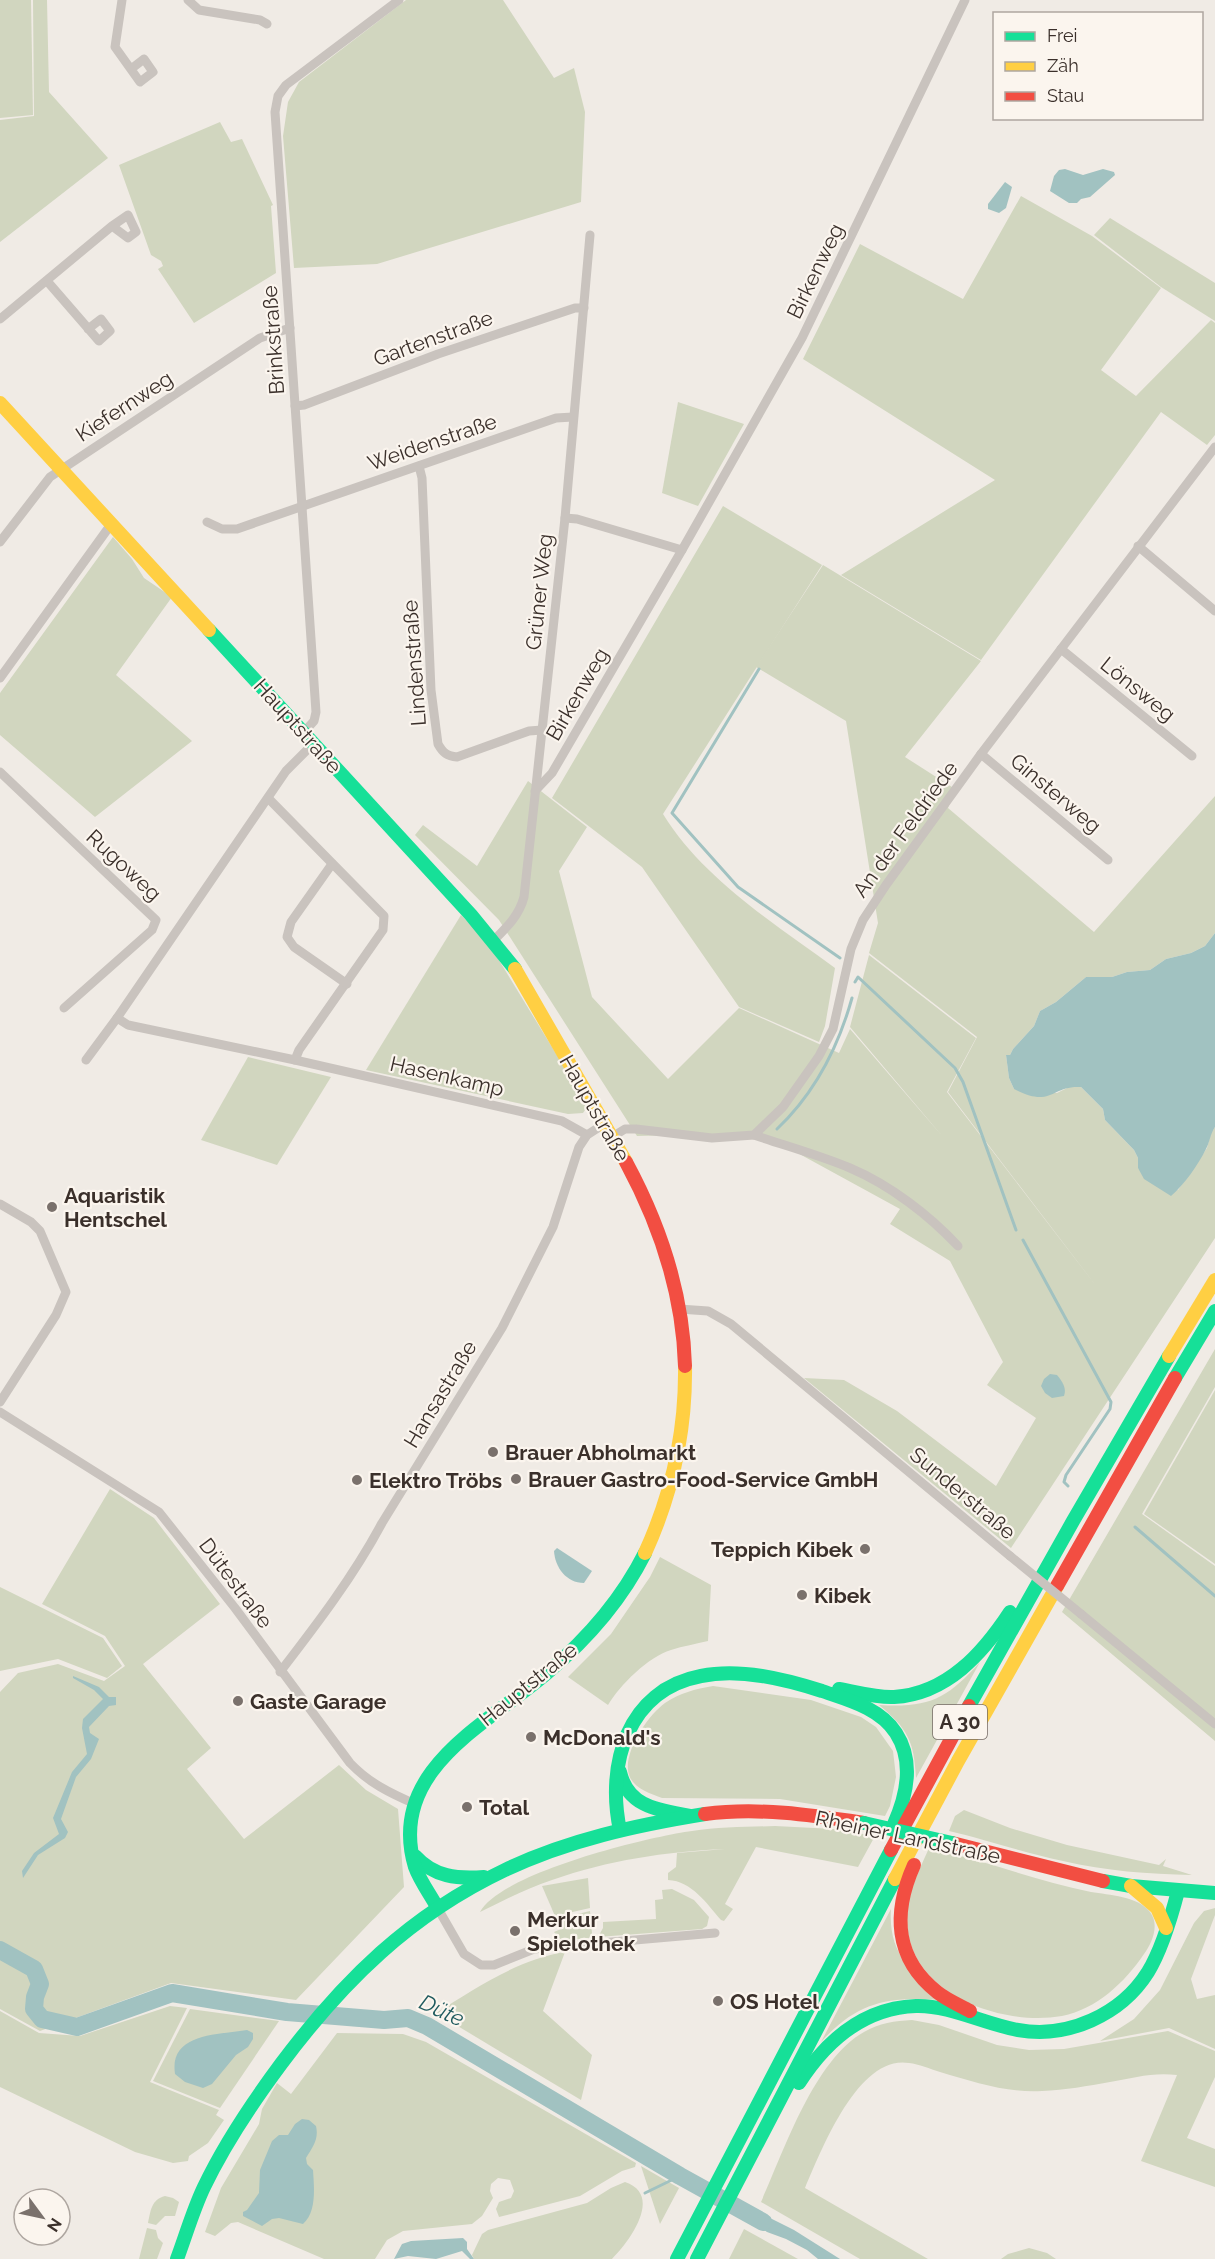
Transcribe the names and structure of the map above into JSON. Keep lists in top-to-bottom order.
{
  "streets": {
    "main road": ["Hauptstraße", "A 30", "Rheiner Landstraße"],
    "street": [
      "Birkenweg",
      "Gartenstraße",
      "Brinkstraße",
      "Kiefernweg",
      "Weidenstraße",
      "Grüner Weg",
      "Lindenstraße",
      "Lönsweg",
      "Ginsterweg",
      "An der Feldriede",
      "Rugoweg",
      "Hasenkamp",
      "Hansastraße",
      "Sunderstraße",
      "Dütestraße"
    ]
  },
  "crossings": [
    ["Birkenweg", "Grüner Weg"],
    ["Gartenstraße", "Brinkstraße"],
    ["Gartenstraße", "Grüner Weg"],
    ["Brinkstraße", "Kiefernweg"],
    ["Brinkstraße", "Weidenstraße"],
    ["Brinkstraße", "Hauptstraße"],
    ["Kiefernweg", "Hauptstraße"],
    ["Weidenstraße", "Grüner Weg"],
    ["Weidenstraße", "Lindenstraße"],
    ["Grüner Weg", "Lindenstraße"],
    ["Grüner Weg", "Hauptstraße"],
    ["Lönsweg", "An der Feldriede"],
    ["Hauptstraße", "Sunderstraße"],
    ["Hauptstraße", "Dütestraße"],
    ["Hauptstraße", "Rheiner Landstraße"],
    ["Ginsterweg", "An der Feldriede"],
    ["Hasenkamp", "Hansastraße"],
    ["Hansastraße", "Dütestraße"]
  ],
  "water": ["Düte"],
  "places": [
    "Aquaristik Hentschel",
    "Brauer Abholmarkt",
    "Brauer Gastro-Food-Service GmbH",
    "Elektro Tröbs",
    "Teppich Kibek",
    "Kibek",
    "Gaste Garage",
    "McDonald's",
    "Total",
    "Merkur Spielothek",
    "OS Hotel"
  ],
  "legend": ["Frei", "Zäh", "Stau"],
  "north": "bottom right"
}
